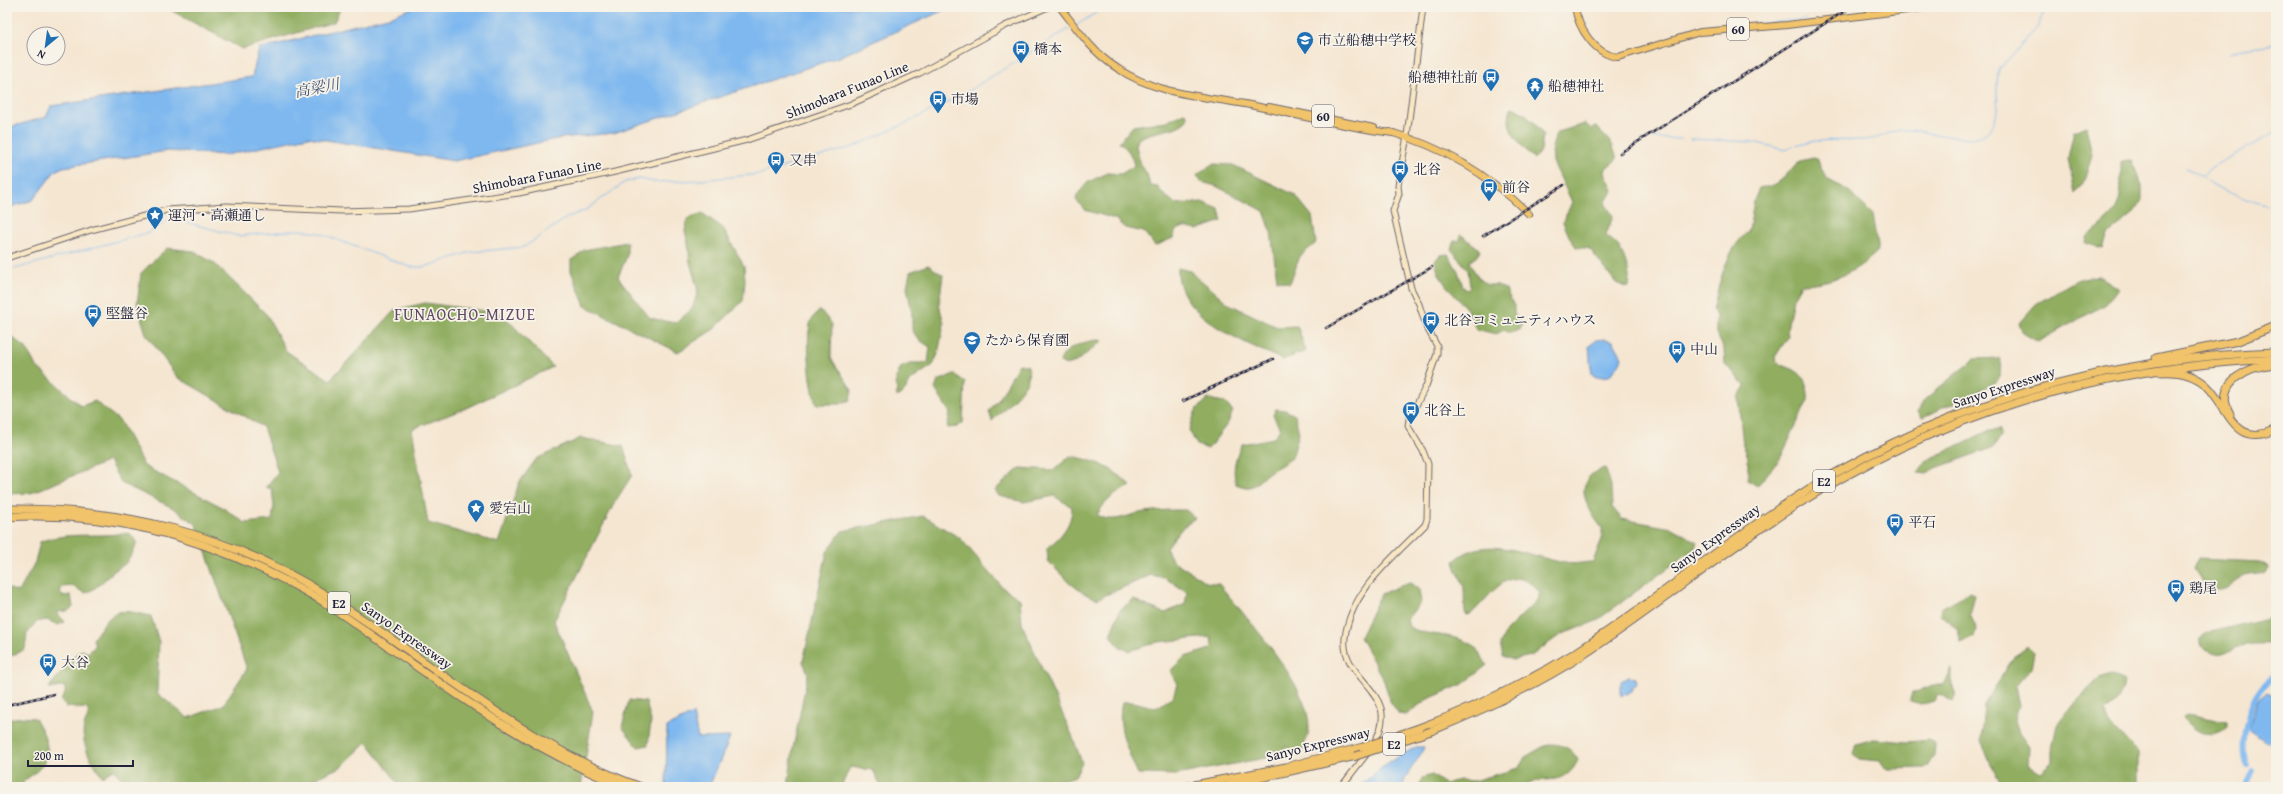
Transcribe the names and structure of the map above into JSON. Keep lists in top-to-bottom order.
{
  "streets": {
    "highway": ["Sanyo Expressway", "E2"],
    "main road": ["60", "Shimobara Funao Line"]
  },
  "districts": ["FUNAOCHO-MIZUE"],
  "water": ["高梁川"],
  "places": {
    "school or university": ["市立船穂中学校", "たから保育園"],
    "bus stop": [
      "橋本",
      "船穂神社前",
      "市場",
      "又串",
      "北谷",
      "前谷",
      "堅盤谷",
      "北谷コミュニティハウス",
      "中山",
      "北谷上",
      "平石",
      "鶏尾",
      "大谷"
    ],
    "temple": ["船穂神社"],
    "place": ["運河・高瀬通し", "愛宕山"]
  },
  "scale_bar": "200 m",
  "north": "bottom left"
}
